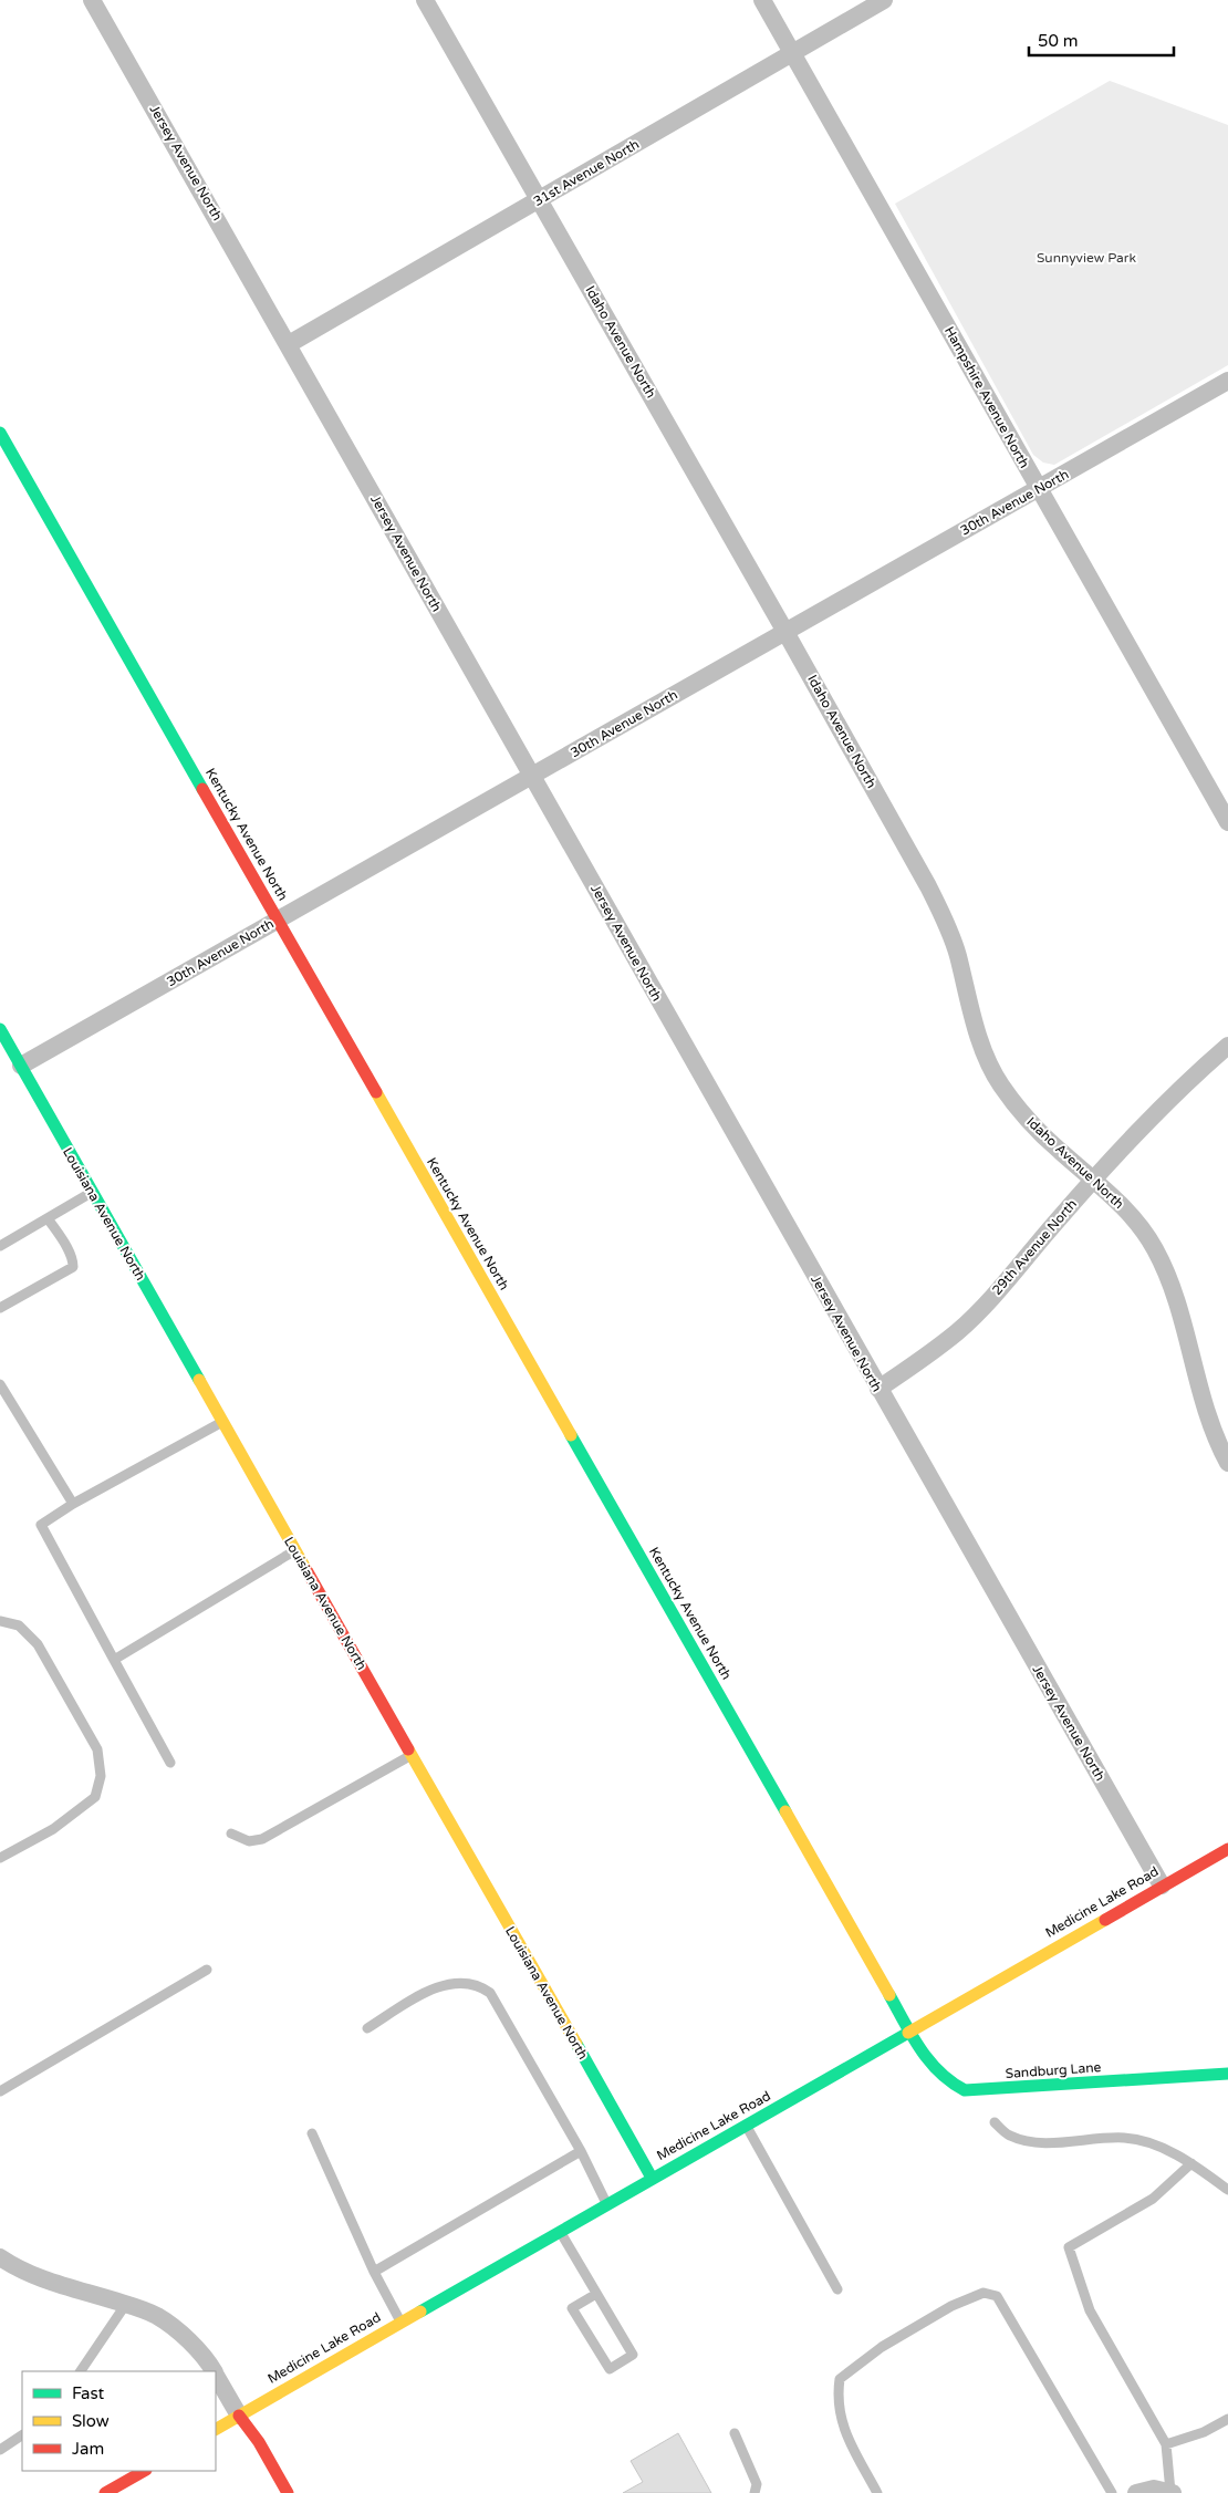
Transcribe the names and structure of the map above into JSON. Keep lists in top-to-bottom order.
{
  "streets": {
    "street": [
      "Jersey Avenue North",
      "31st Avenue North",
      "Idaho Avenue North",
      "Hampshire Avenue North",
      "30th Avenue North",
      "Kentucky Avenue North",
      "Louisiana Avenue North",
      "29th Avenue North",
      "Medicine Lake Road",
      "Sandburg Lane"
    ]
  },
  "crossings": [
    ["Jersey Avenue North", "31st Avenue North"],
    ["Jersey Avenue North", "30th Avenue North"],
    ["Jersey Avenue North", "29th Avenue North"],
    ["Jersey Avenue North", "Medicine Lake Road"],
    ["31st Avenue North", "Idaho Avenue North"],
    ["31st Avenue North", "Hampshire Avenue North"],
    ["Idaho Avenue North", "30th Avenue North"],
    ["Idaho Avenue North", "29th Avenue North"],
    ["Hampshire Avenue North", "30th Avenue North"],
    ["30th Avenue North", "Kentucky Avenue North"],
    ["30th Avenue North", "Louisiana Avenue North"],
    ["Kentucky Avenue North", "Medicine Lake Road"],
    ["Kentucky Avenue North", "Sandburg Lane"],
    ["Louisiana Avenue North", "Medicine Lake Road"],
    ["Medicine Lake Road", "Sandburg Lane"]
  ],
  "parks": ["Sunnyview Park"],
  "legend": ["Fast", "Slow", "Jam"],
  "scale_bar": "50 m"
}
